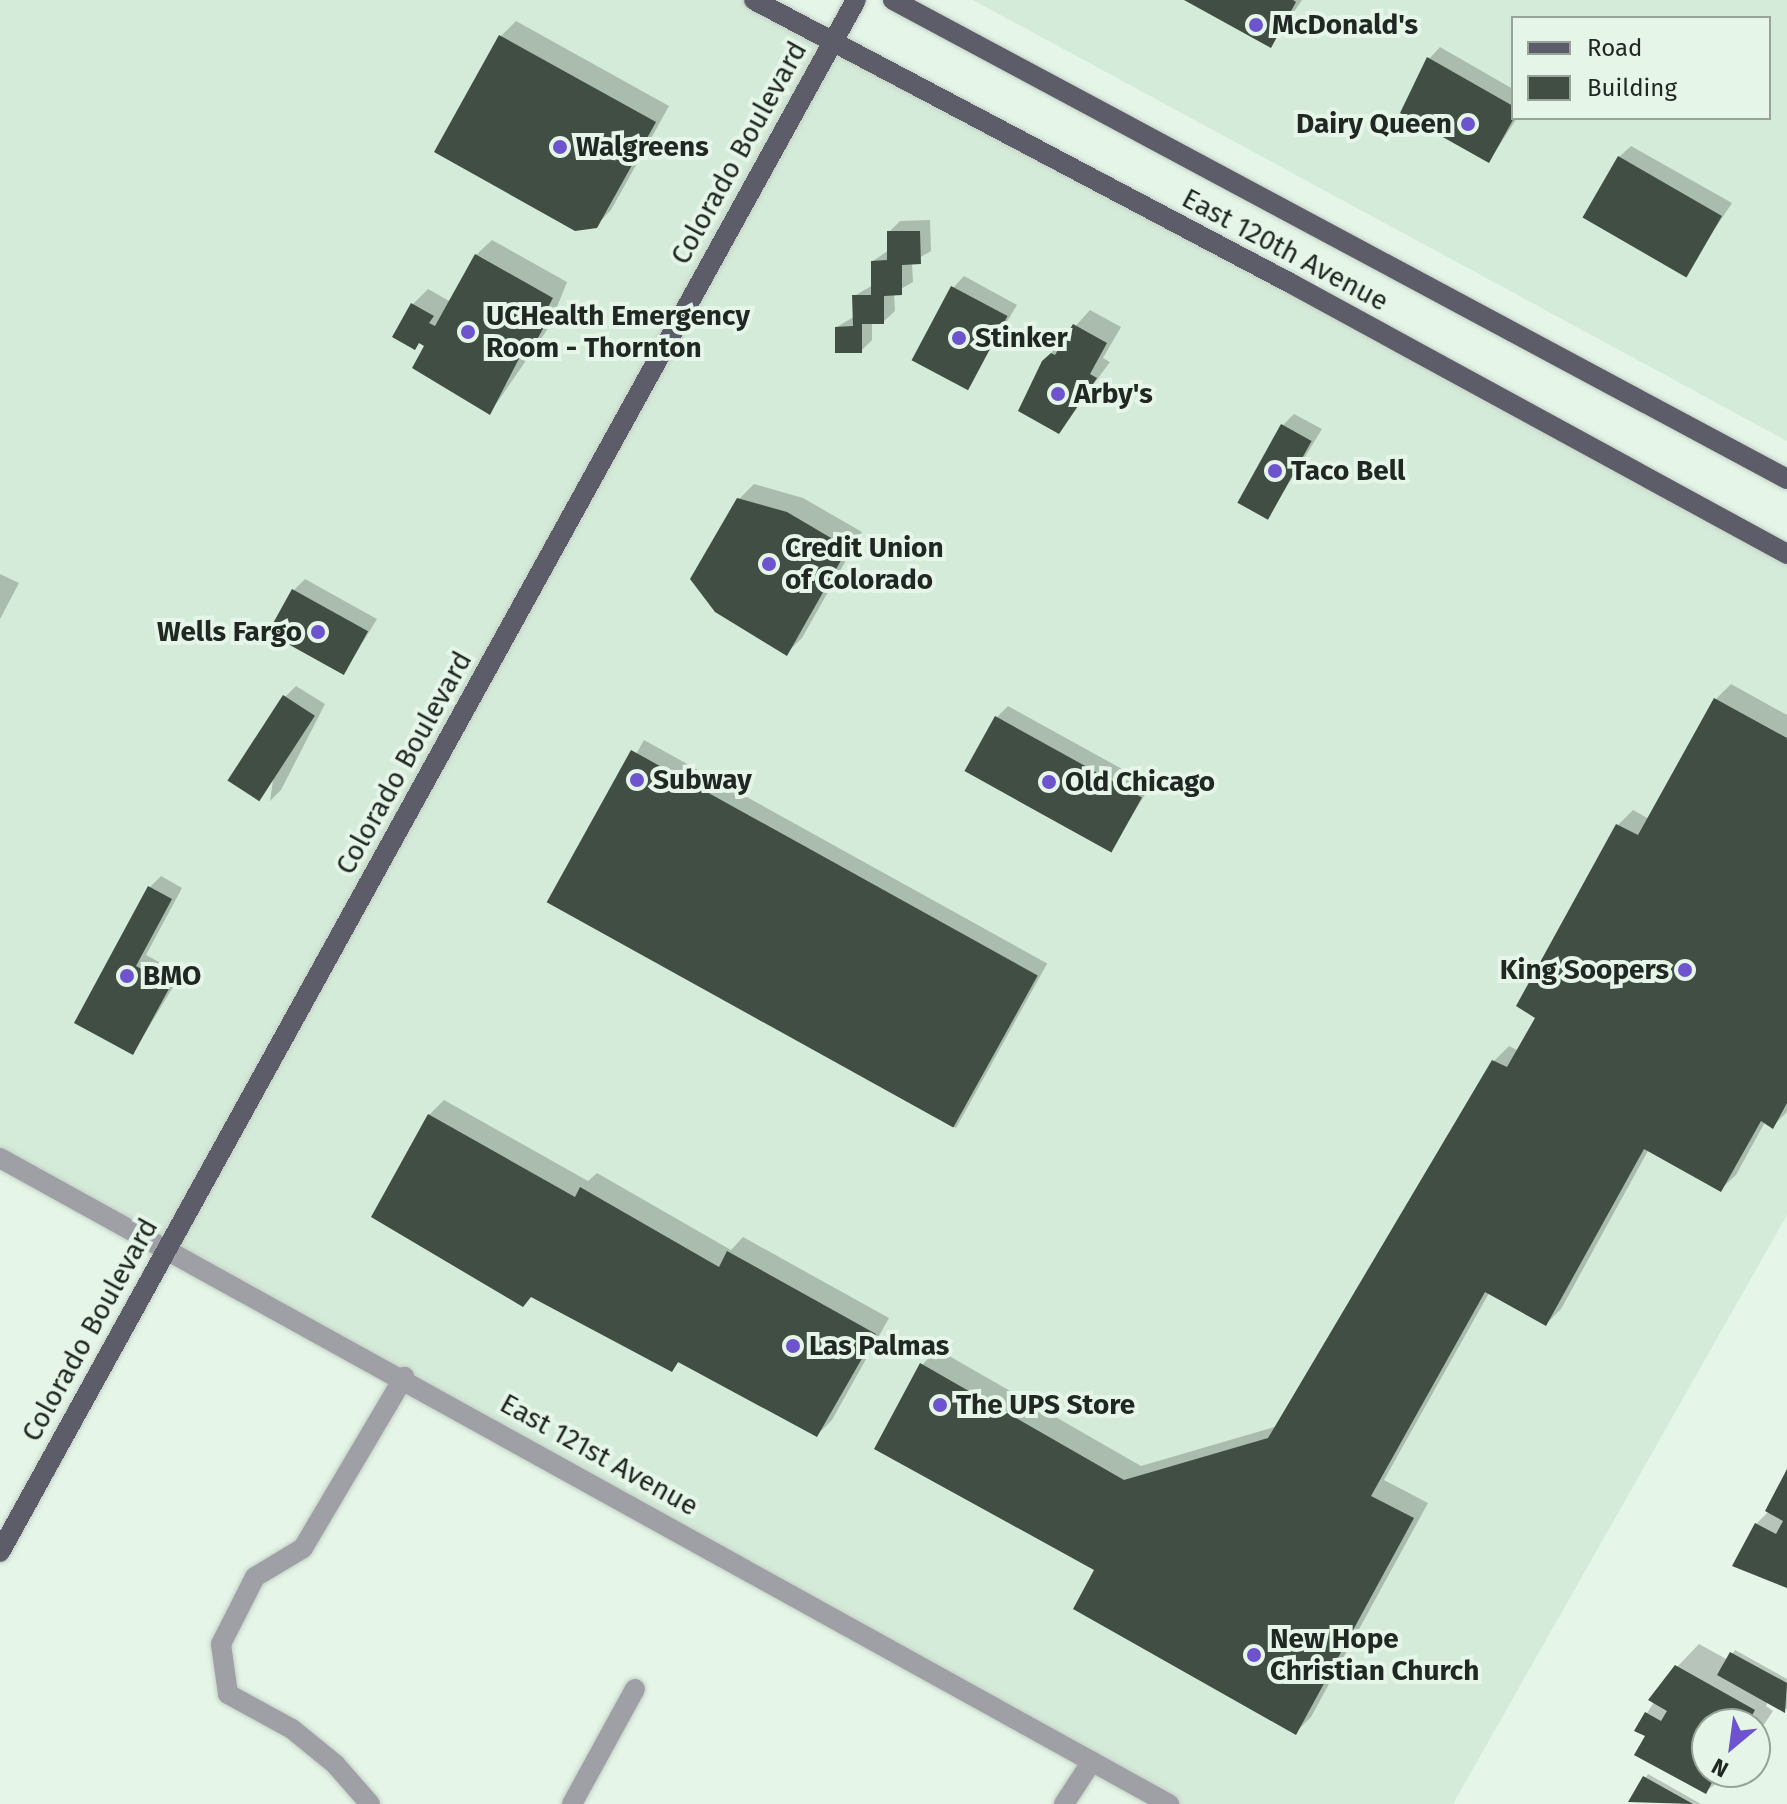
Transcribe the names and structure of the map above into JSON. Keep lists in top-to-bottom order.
{
  "streets": {
    "main road": ["Colorado Boulevard", "East 120th Avenue"],
    "street": ["East 121st Avenue"]
  },
  "crossings": [
    ["Colorado Boulevard", "East 120th Avenue"],
    ["Colorado Boulevard", "East 121st Avenue"]
  ],
  "places": [
    "McDonald's",
    "Dairy Queen",
    "Walgreens",
    "UCHealth Emergency Room - Thornton",
    "Stinker",
    "Arby's",
    "Taco Bell",
    "Credit Union of Colorado",
    "Wells Fargo",
    "Subway",
    "Old Chicago",
    "King Soopers",
    "BMO",
    "Las Palmas",
    "The UPS Store",
    "New Hope Christian Church"
  ],
  "legend": ["Road", "Building"],
  "north": "bottom left"
}
